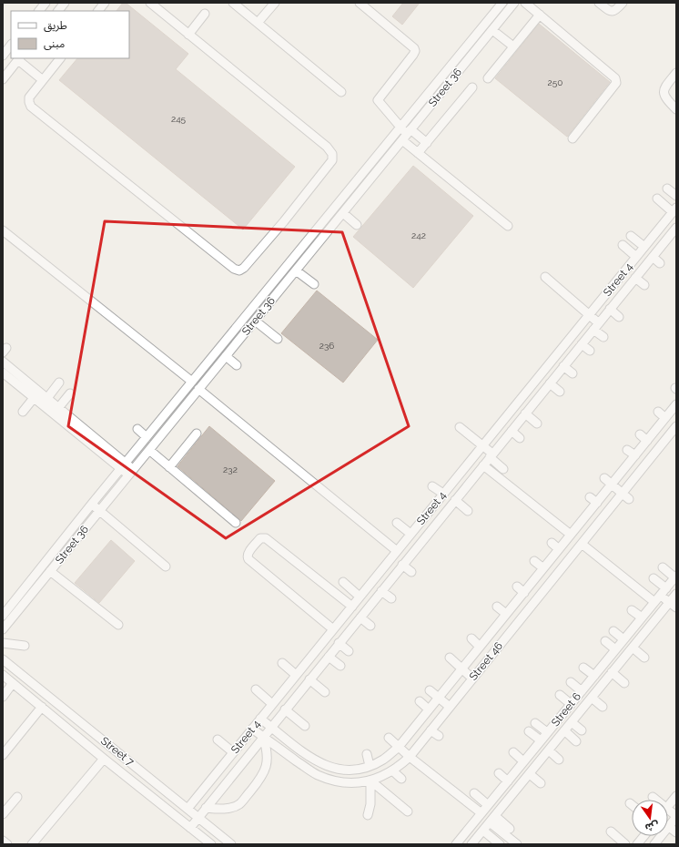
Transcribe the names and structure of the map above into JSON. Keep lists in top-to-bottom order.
{
  "streets": {
    "street": [
      "Street 36",
      "Street 4",
      "Street 46",
      "Street 6",
      "Street 7"
    ]
  },
  "crossings": [
    ["Street 4", "Street 46"],
    ["Street 4", "Street 7"]
  ],
  "house_numbers": [
    "250",
    "245",
    "242",
    "236",
    "232"
  ],
  "legend": ["طريق", "مبنى"],
  "north": "bottom"
}
